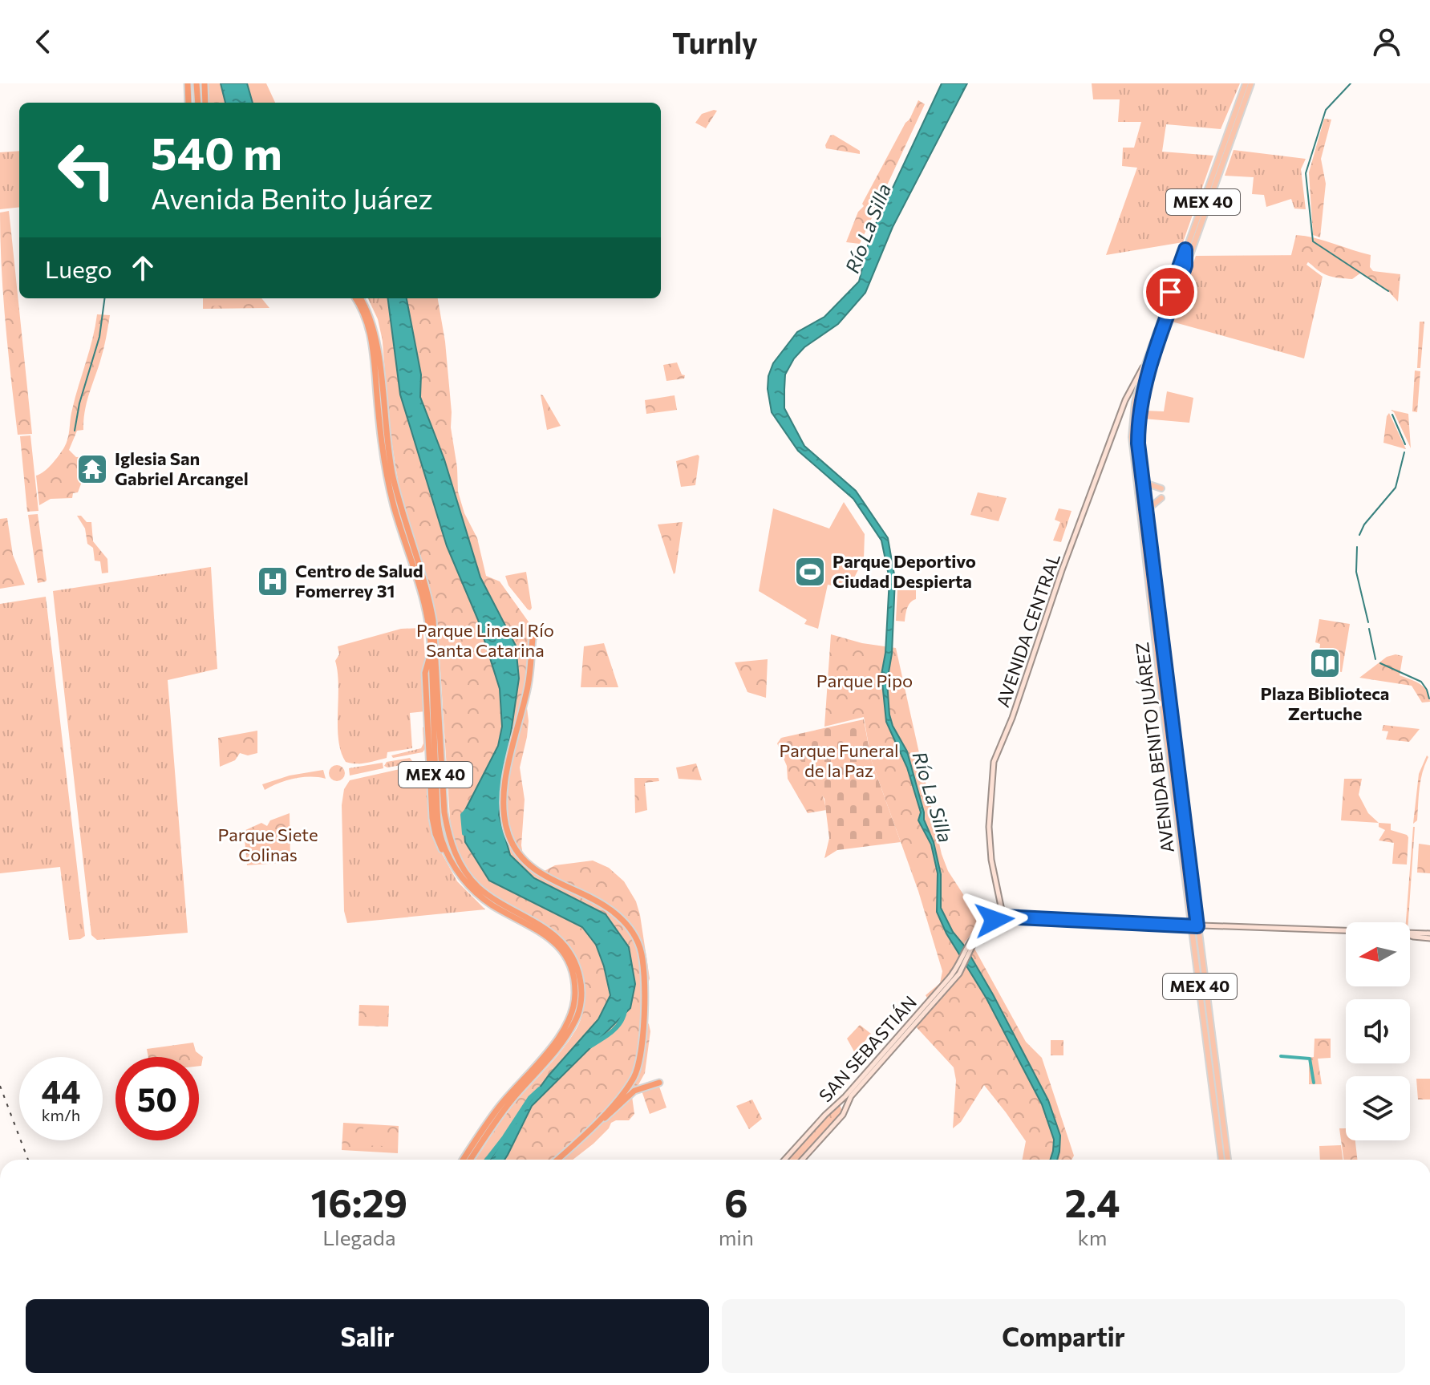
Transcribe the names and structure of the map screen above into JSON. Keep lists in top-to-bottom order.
{
  "streets": {
    "highway": ["MEX 40"],
    "main road": ["AVENIDA CENTRAL", "AVENIDA BENITO JUÁREZ", "SAN SEBASTIÁN"]
  },
  "crossings": [
    ["MEX 40", "AVENIDA CENTRAL"],
    ["MEX 40", "AVENIDA BENITO JUÁREZ"],
    ["AVENIDA CENTRAL", "AVENIDA BENITO JUÁREZ"],
    ["AVENIDA CENTRAL", "SAN SEBASTIÁN"]
  ],
  "water": ["Río La Silla"],
  "parks": [
    "Parque Lineal Río Santa Catarina",
    "Parque Pipo",
    "Parque Funeral de la Paz",
    "Parque Siete Colinas"
  ],
  "places": {
    "temple": ["Iglesia San Gabriel Arcangel"],
    "sports": ["Parque Deportivo Ciudad Despierta"],
    "hospital": ["Centro de Salud Fomerrey 31"],
    "library": ["Plaza Biblioteca Zertuche"]
  },
  "north": "left",
  "page": {
    "header": "Turnly",
    "turn": ["540 m", "Avenida Benito Juárez"],
    "then": "Luego",
    "speed": "44 km/h",
    "limit": "50",
    "eta": [
      "16:29",
      "Llegada",
      "6",
      "min",
      "2.4",
      "km"
    ],
    "buttons": ["Salir", "Compartir"]
  }
}
